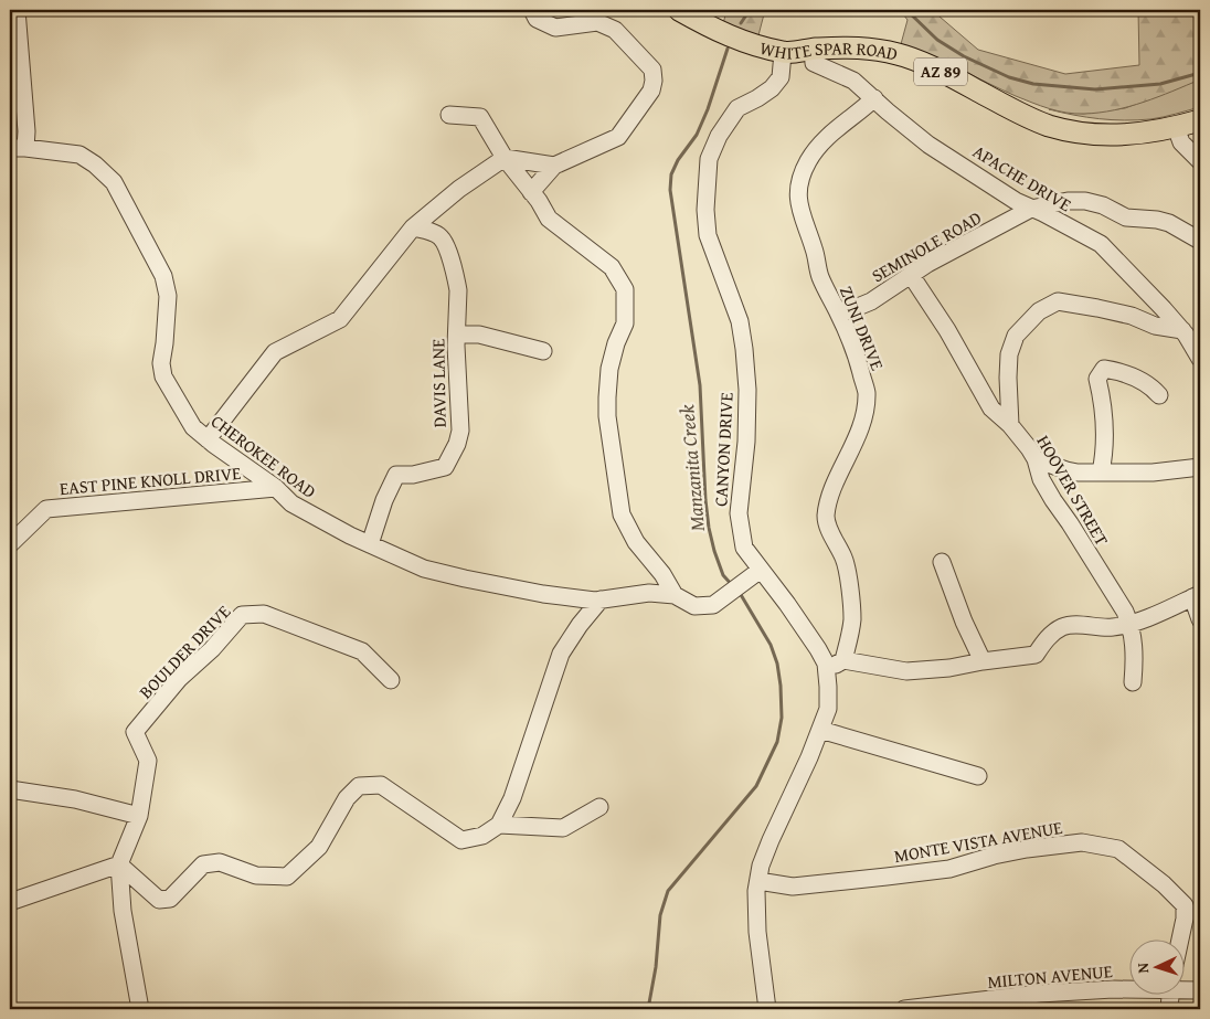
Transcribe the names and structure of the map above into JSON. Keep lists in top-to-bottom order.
{
  "streets": {
    "main road": ["WHITE SPAR ROAD", "AZ 89"],
    "street": [
      "APACHE DRIVE",
      "SEMINOLE ROAD",
      "ZUNI DRIVE",
      "DAVIS LANE",
      "CANYON DRIVE",
      "CHEROKEE ROAD",
      "EAST PINE KNOLL DRIVE",
      "HOOVER STREET",
      "BOULDER DRIVE",
      "MONTE VISTA AVENUE",
      "MILTON AVENUE"
    ]
  },
  "crossings": [
    ["WHITE SPAR ROAD", "APACHE DRIVE"],
    ["WHITE SPAR ROAD", "CANYON DRIVE"],
    ["APACHE DRIVE", "SEMINOLE ROAD"],
    ["APACHE DRIVE", "ZUNI DRIVE"],
    ["SEMINOLE ROAD", "ZUNI DRIVE"],
    ["SEMINOLE ROAD", "HOOVER STREET"],
    ["DAVIS LANE", "CHEROKEE ROAD"],
    ["DAVIS LANE", "EAST PINE KNOLL DRIVE"],
    ["CANYON DRIVE", "CHEROKEE ROAD"],
    ["CANYON DRIVE", "MONTE VISTA AVENUE"],
    ["CHEROKEE ROAD", "EAST PINE KNOLL DRIVE"]
  ],
  "water": ["Manzanita Creek"],
  "north": "left"
}
